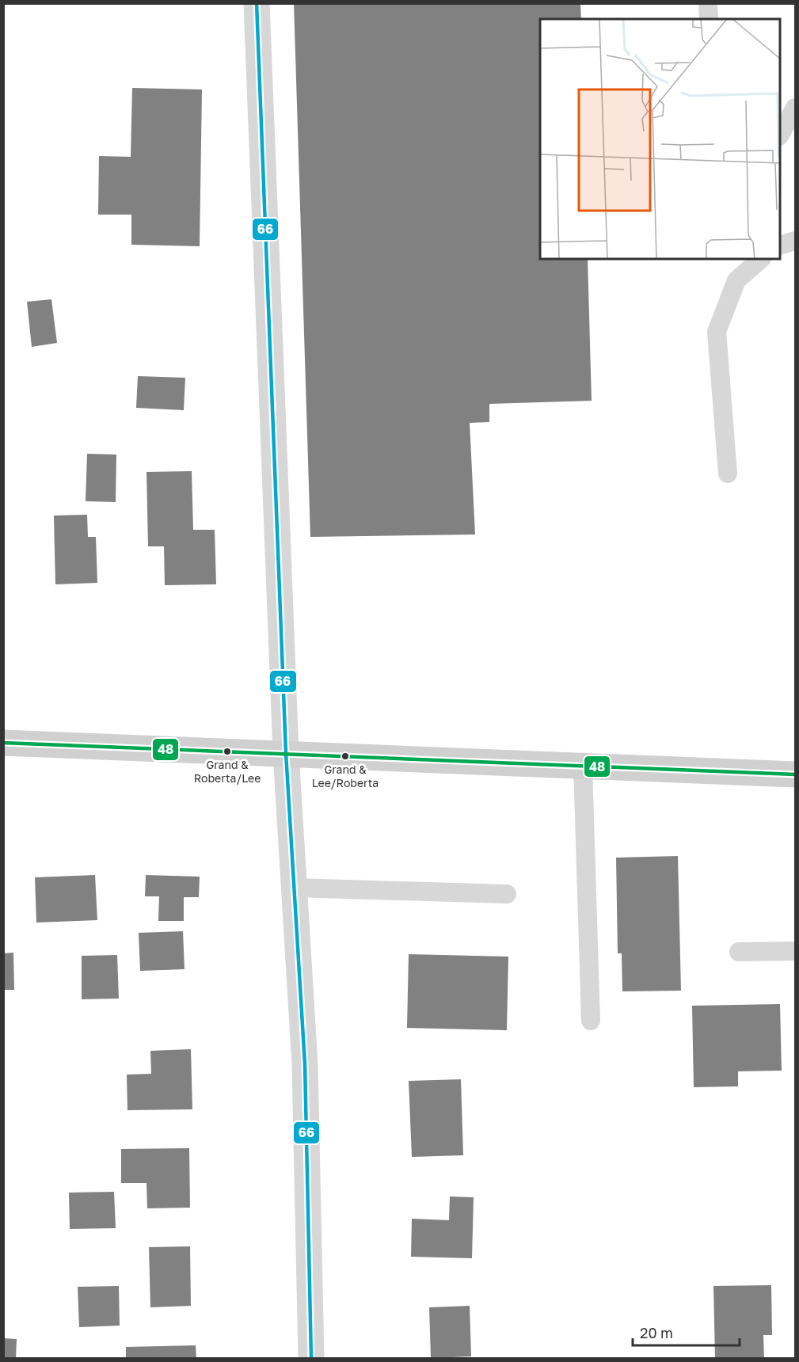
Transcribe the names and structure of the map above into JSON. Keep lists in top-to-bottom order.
{
  "places": ["Grand & Roberta/Lee", "Grand & Lee/Roberta"],
  "lines": ["transit line 66", "transit line 48"],
  "scale_bar": "20 m"
}
